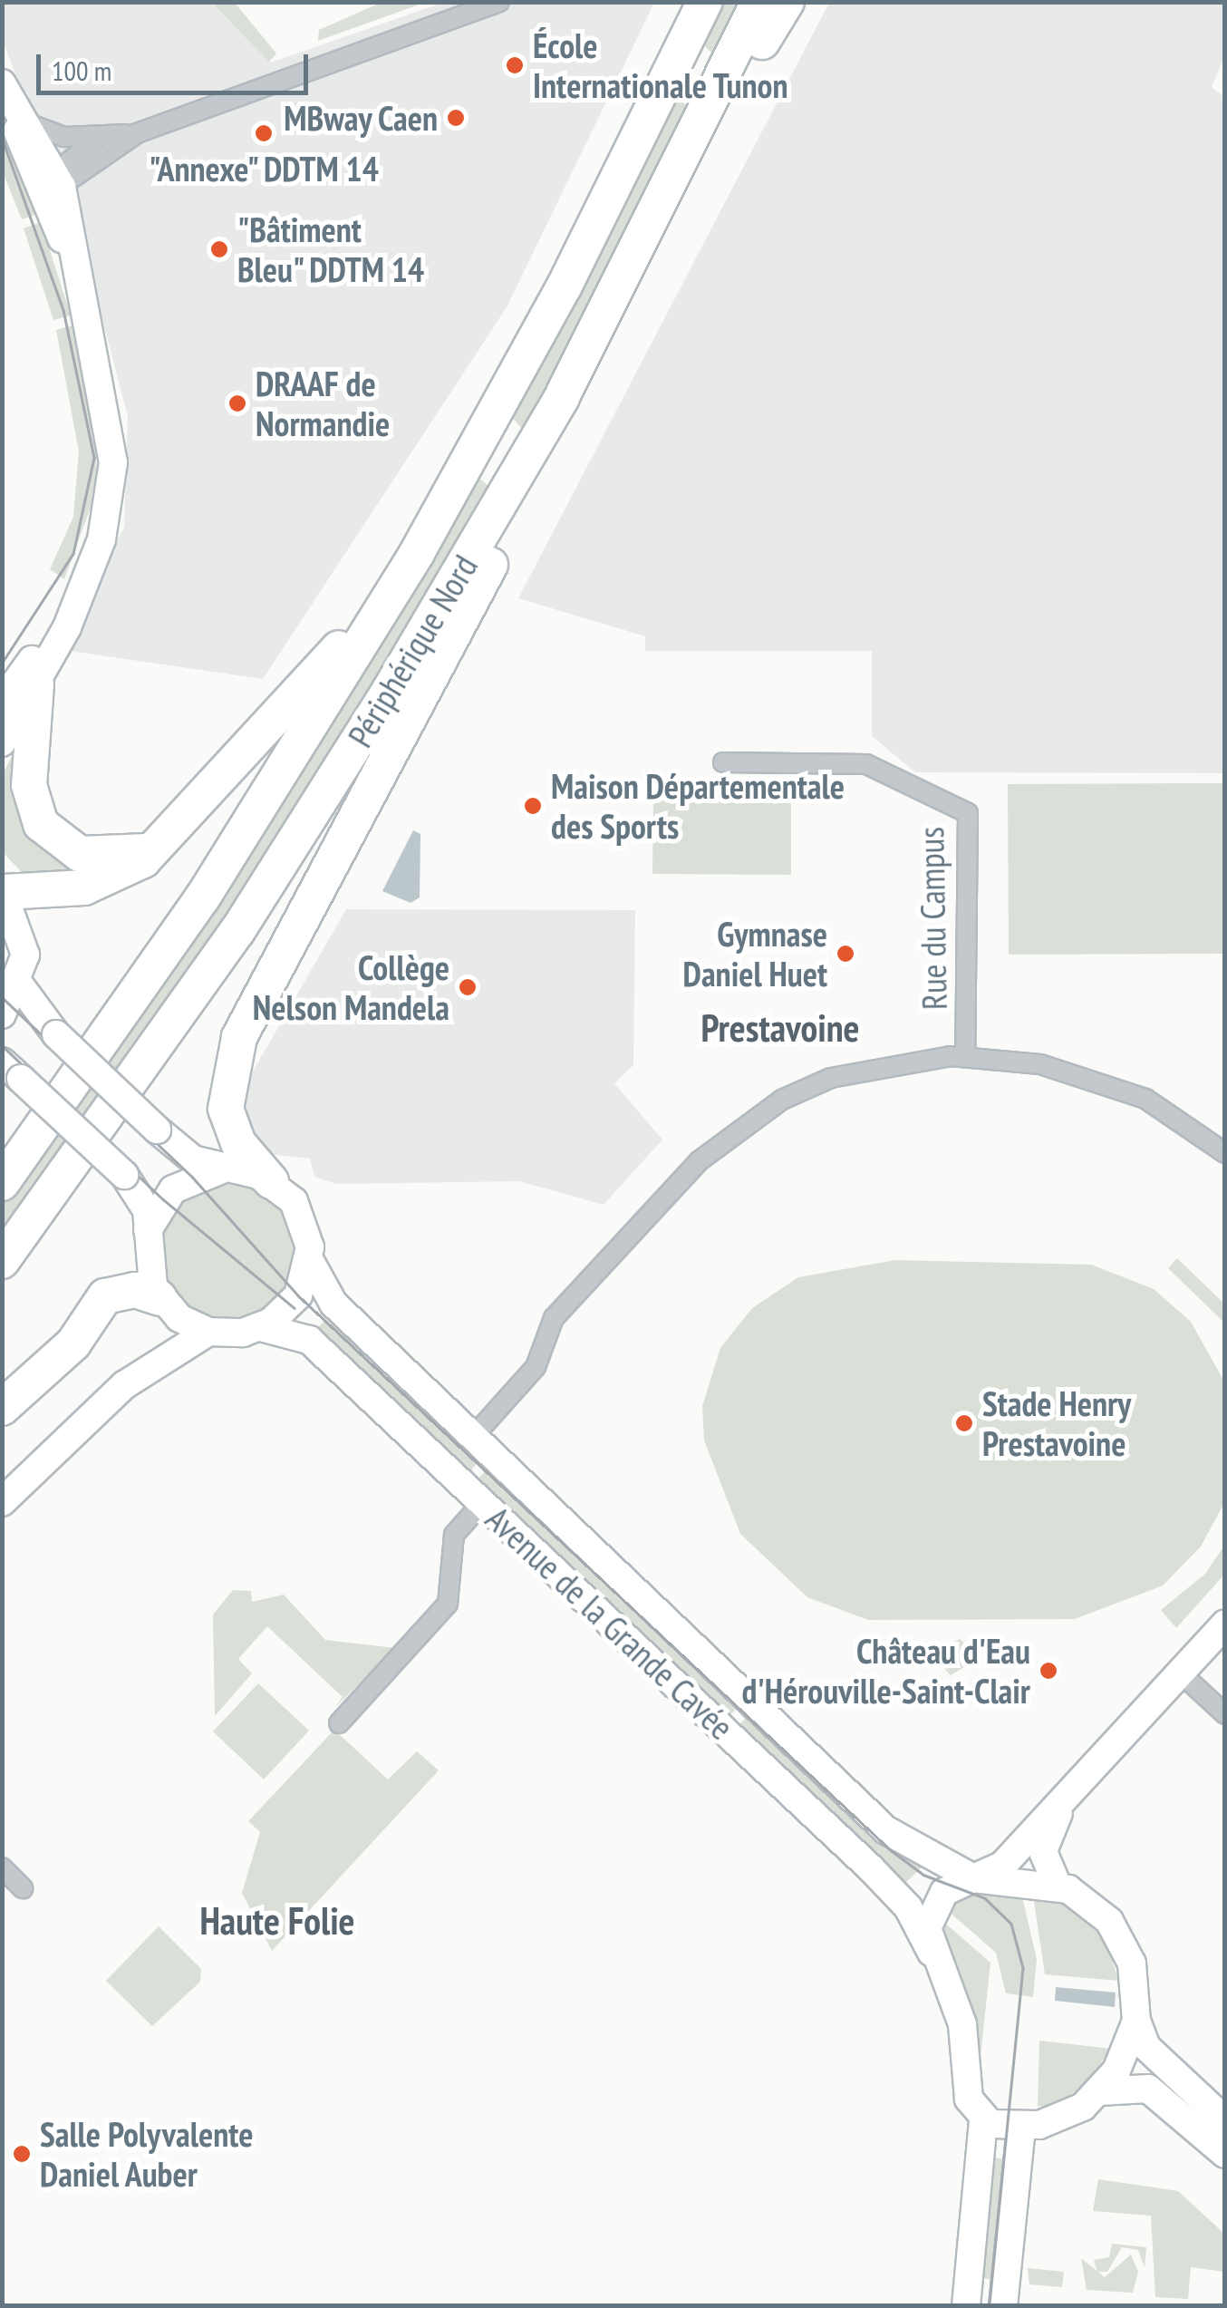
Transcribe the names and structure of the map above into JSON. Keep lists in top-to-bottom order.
{
  "streets": {
    "highway": ["Périphérique Nord"],
    "main road": ["Avenue de la Grande Cavée"],
    "street": ["Rue du Campus"]
  },
  "districts": ["Prestavoine", "Haute Folie"],
  "places": [
    "École Internationale Tunon",
    "MBway Caen",
    "\"Annexe\" DDTM 14",
    "\"Bâtiment Bleu\" DDTM 14",
    "DRAAF de Normandie",
    "Maison Départementale des Sports",
    "Gymnase Daniel Huet",
    "Collège Nelson Mandela",
    "Stade Henry Prestavoine",
    "Château d'Eau d'Hérouville-Saint-Clair",
    "Salle Polyvalente Daniel Auber"
  ],
  "scale_bar": "100 m"
}
